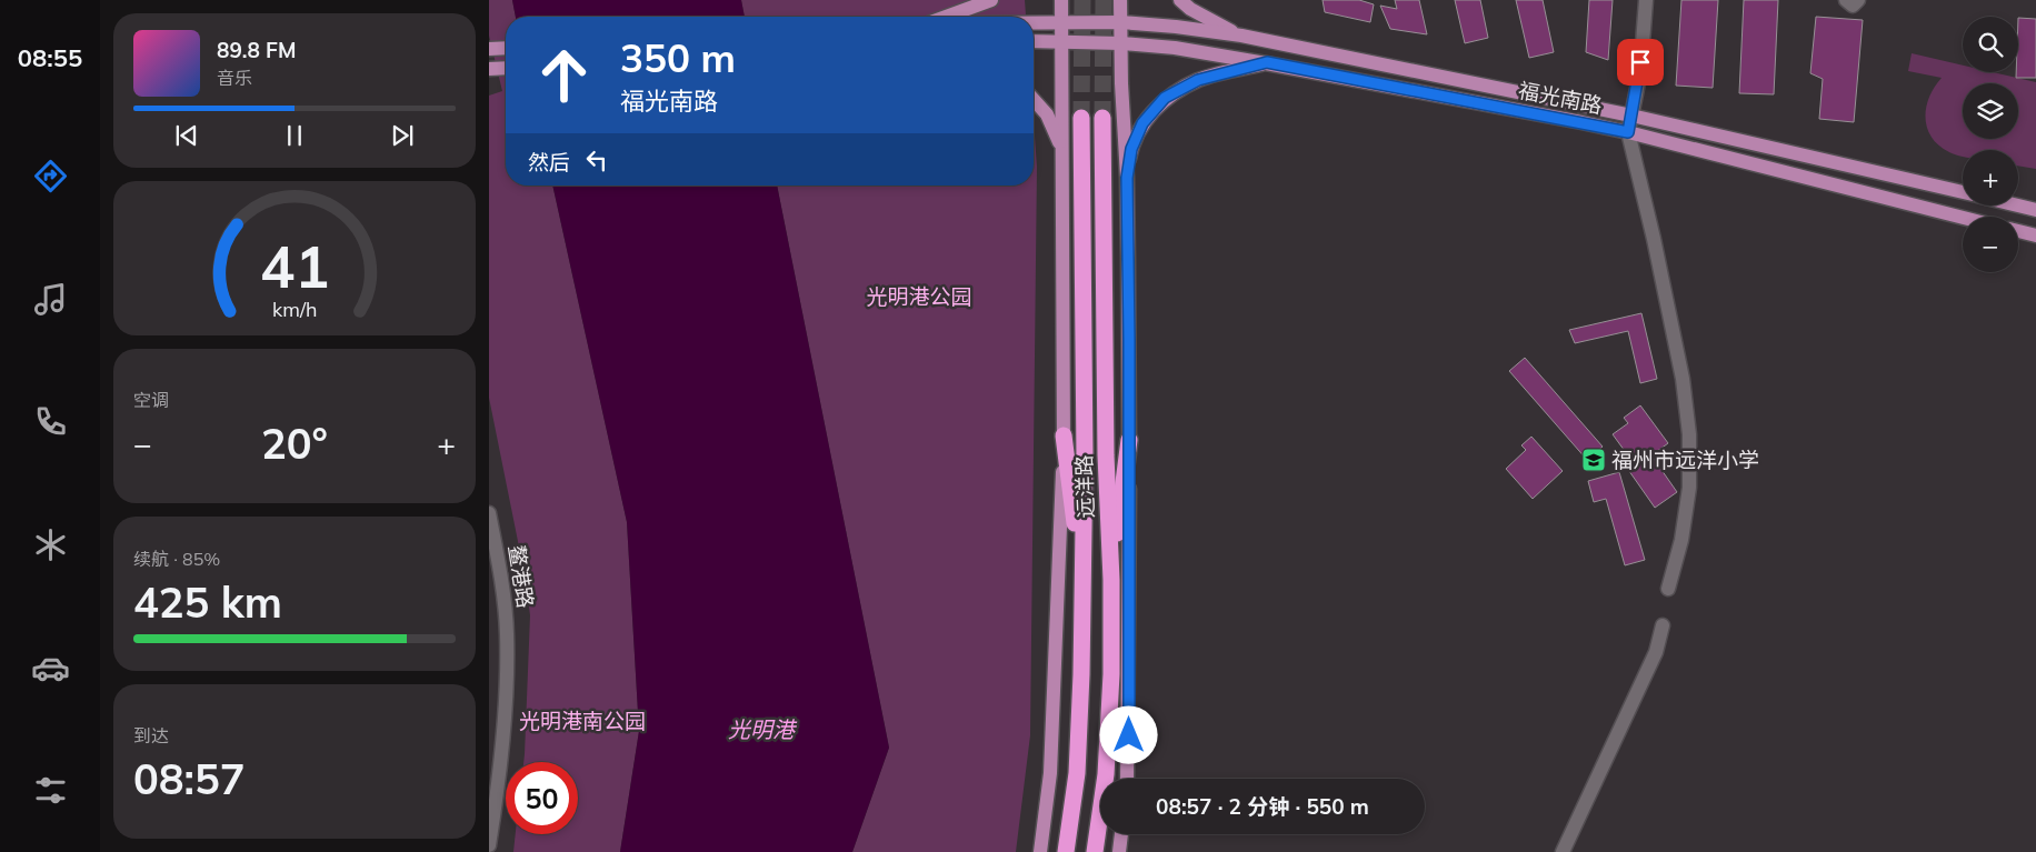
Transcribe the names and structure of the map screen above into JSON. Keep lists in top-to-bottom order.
{
  "streets": {
    "highway": ["远洋路"],
    "main road": ["福光南路"],
    "street": ["鳌港路"]
  },
  "water": ["光明港"],
  "parks": ["光明港公园", "光明港南公园"],
  "places": {
    "school or university": ["福州市远洋小学"]
  },
  "page": {
    "tabs": "08:55",
    "map_buttons": ["+", "−"],
    "turn": ["350 m", "福光南路"],
    "song": ["89.8 FM", "音乐"],
    "then": "然后",
    "tile": [
      "空调",
      ["续航 · 85%", "425 km"],
      ["到达", "08:57"]
    ],
    "heat": ["−", "20°", "+"],
    "limit": "50",
    "trip": "08:57 · 2 分钟 · 550 m",
    "gauge": ["41", "km/h"]
  }
}
